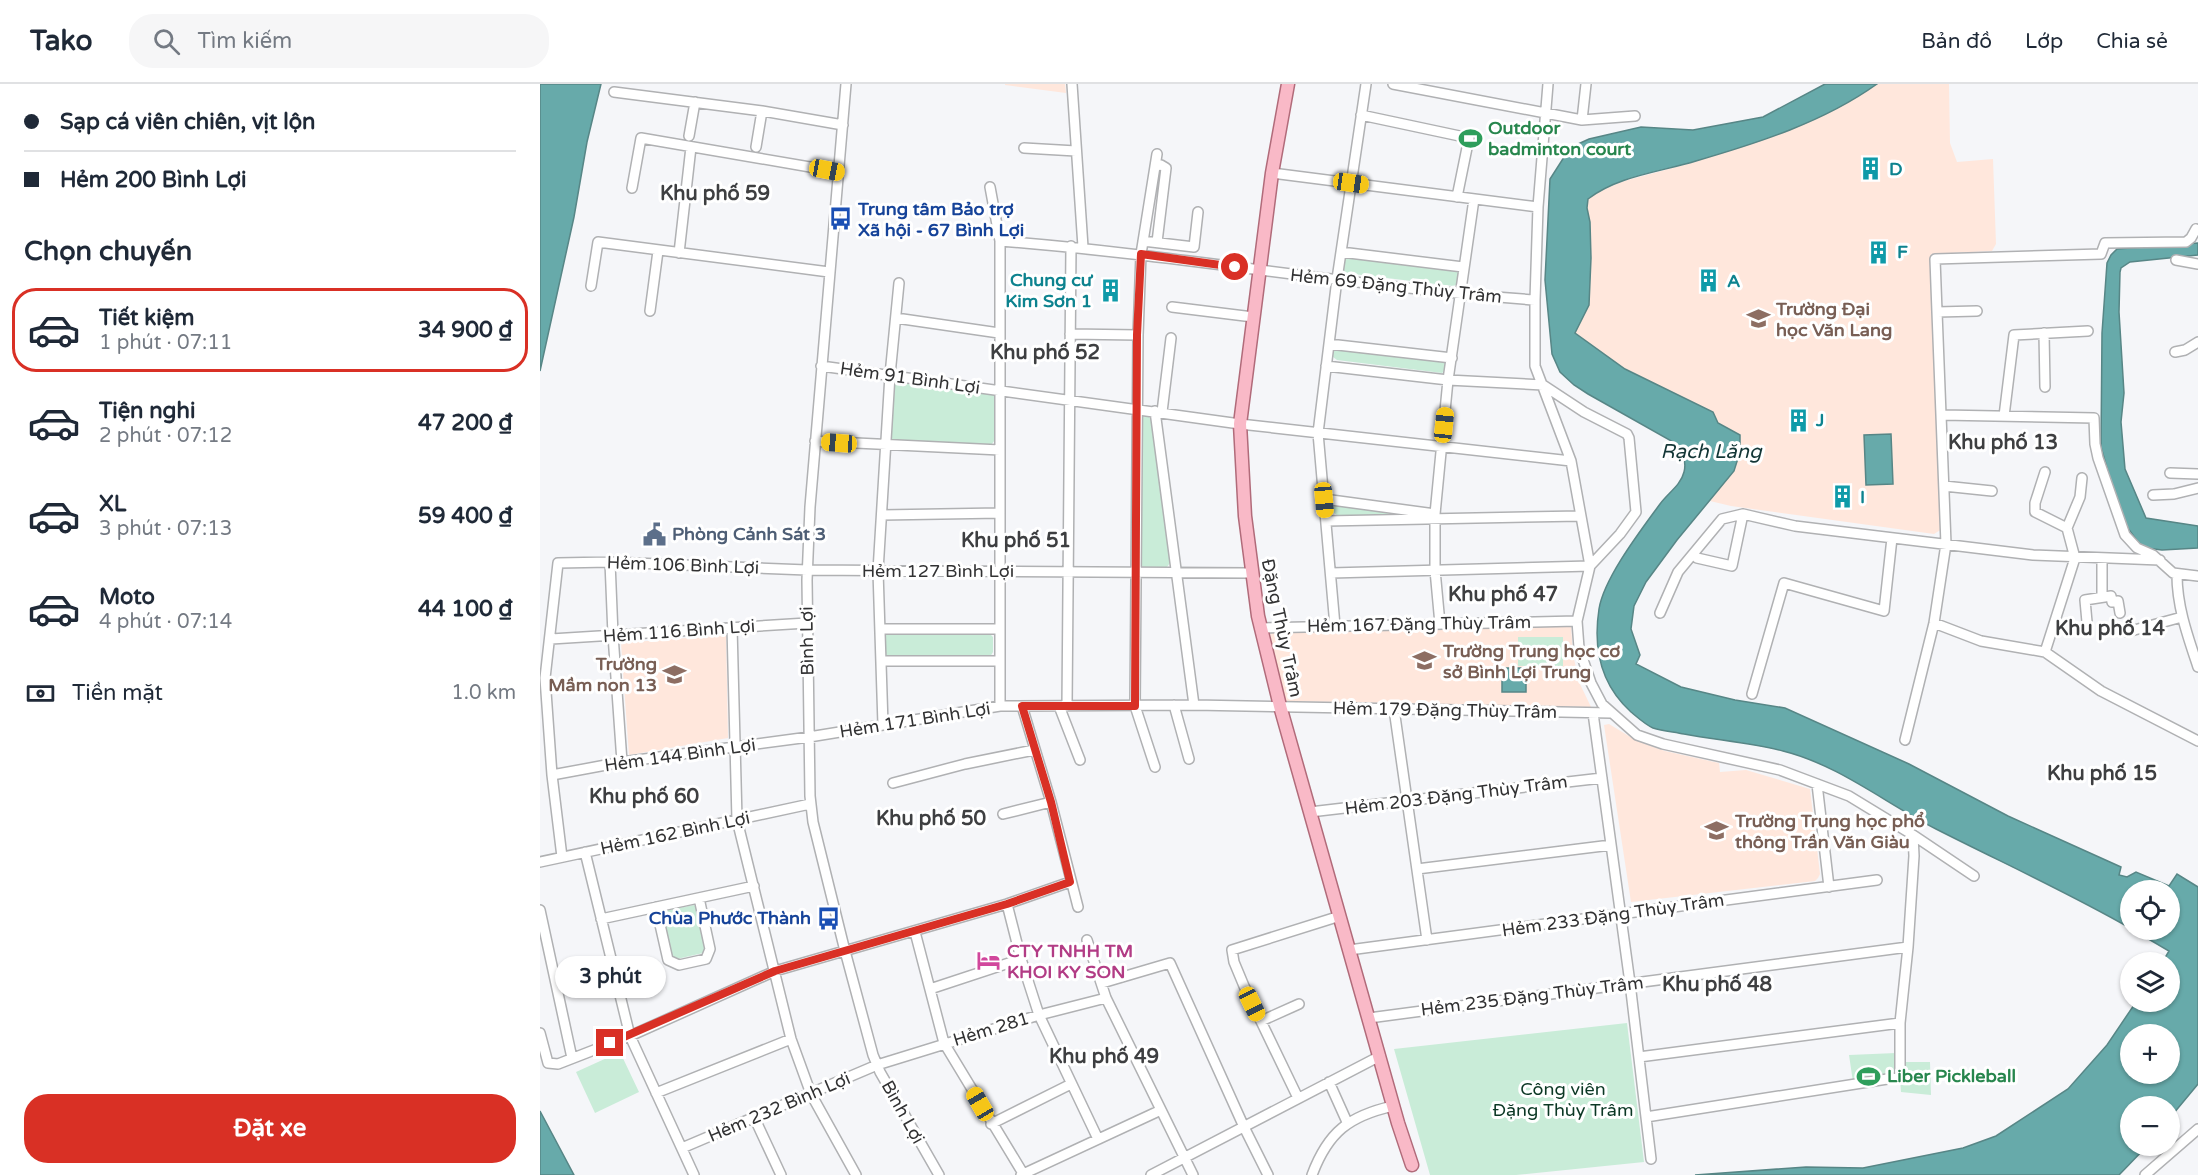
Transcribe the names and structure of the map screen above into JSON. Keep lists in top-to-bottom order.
{
  "streets": {
    "main road": ["Đặng Thùy Trâm"],
    "street": [
      "Hẻm 69 Đặng Thùy Trâm",
      "Hẻm 91 Bình Lợi",
      "Hẻm 106 Bình Lợi",
      "Hẻm 127 Bình Lợi",
      "Hẻm 167 Đặng Thùy Trâm",
      "Hẻm 116 Bình Lợi",
      "Bình Lợi",
      "Hẻm 179 Đặng Thùy Trâm",
      "Hẻm 171 Bình Lợi",
      "Hẻm 144 Bình Lợi",
      "Hẻm 203 Đặng Thùy Trâm",
      "Hẻm 162 Bình Lợi",
      "Hẻm 233 Đặng Thùy Trâm",
      "Hẻm 235 Đặng Thùy Trâm",
      "Hẻm 281",
      "Hẻm 232 Bình Lợi"
    ]
  },
  "crossings": [
    ["Hẻm 69 Đặng Thùy Trâm", "Đặng Thùy Trâm"],
    ["Hẻm 91 Bình Lợi", "Đặng Thùy Trâm"],
    ["Hẻm 91 Bình Lợi", "Bình Lợi"],
    ["Hẻm 106 Bình Lợi", "Hẻm 127 Bình Lợi"],
    ["Hẻm 106 Bình Lợi", "Hẻm 116 Bình Lợi"],
    ["Hẻm 106 Bình Lợi", "Bình Lợi"],
    ["Hẻm 127 Bình Lợi", "Đặng Thùy Trâm"],
    ["Hẻm 127 Bình Lợi", "Bình Lợi"],
    ["Hẻm 167 Đặng Thùy Trâm", "Đặng Thùy Trâm"],
    ["Đặng Thùy Trâm", "Hẻm 179 Đặng Thùy Trâm"],
    ["Đặng Thùy Trâm", "Hẻm 203 Đặng Thùy Trâm"],
    ["Đặng Thùy Trâm", "Hẻm 233 Đặng Thùy Trâm"],
    ["Đặng Thùy Trâm", "Hẻm 235 Đặng Thùy Trâm"],
    ["Hẻm 116 Bình Lợi", "Bình Lợi"],
    ["Bình Lợi", "Hẻm 171 Bình Lợi"],
    ["Bình Lợi", "Hẻm 144 Bình Lợi"],
    ["Bình Lợi", "Hẻm 162 Bình Lợi"],
    ["Bình Lợi", "Hẻm 281"],
    ["Bình Lợi", "Hẻm 232 Bình Lợi"],
    ["Hẻm 179 Đặng Thùy Trâm", "Hẻm 171 Bình Lợi"],
    ["Hẻm 171 Bình Lợi", "Hẻm 144 Bình Lợi"],
    ["Hẻm 281", "Hẻm 232 Bình Lợi"]
  ],
  "districts": [
    "Khu phố 59",
    "Khu phố 52",
    "Khu phố 13",
    "Khu phố 51",
    "Khu phố 47",
    "Khu phố 14",
    "Khu phố 15",
    "Khu phố 60",
    "Khu phố 50",
    "Khu phố 48",
    "Khu phố 49"
  ],
  "water": ["Rạch Lăng"],
  "parks": ["Công viên Đặng Thùy Trâm"],
  "places": {
    "sports": ["Outdoor badminton court", "Liber Pickleball"],
    "building": [
      "D",
      "F",
      "A",
      "Chung cư Kim Sơn 1",
      "J",
      "I"
    ],
    "bus stop": ["Trung tâm Bảo trợ Xã hội - 67 Bình Lợi", "Chùa Phước Thành"],
    "school or university": [
      "Trường Đại học Văn Lang",
      "Trường Trung học cơ sở Bình Lợi Trung",
      "Trường Mầm non 13",
      "Trường Trung học phổ thông Trần Văn Giàu"
    ],
    "public building": ["Phòng Cảnh Sát 3"],
    "hotel": ["CTY TNHH TM KHOI KY SON"]
  },
  "page": {
    "header": "Tako",
    "search": "Tìm kiếm",
    "nav": ["Bản đồ", "Lớp", "Chia sẻ"],
    "banner": ["Sạp cá viên chiên, vịt lộn", "Hẻm 200 Bình Lợi"],
    "heading": "Chọn chuyến",
    "list": [
      {
        "name": "Tiết kiệm",
        "note": "1 phút · 07:11",
        "value": "34 900 ₫"
      },
      {
        "name": "Tiện nghi",
        "note": "2 phút · 07:12",
        "value": "47 200 ₫"
      },
      {
        "name": "XL",
        "note": "3 phút · 07:13",
        "value": "59 400 ₫"
      },
      {
        "name": "Moto",
        "note": "4 phút · 07:14",
        "value": "44 100 ₫"
      }
    ],
    "pay": ["Tiền mặt", "1.0 km"],
    "map_buttons": ["+", "−"],
    "bubble": "3 phút",
    "buttons": "Đặt xe"
  }
}
